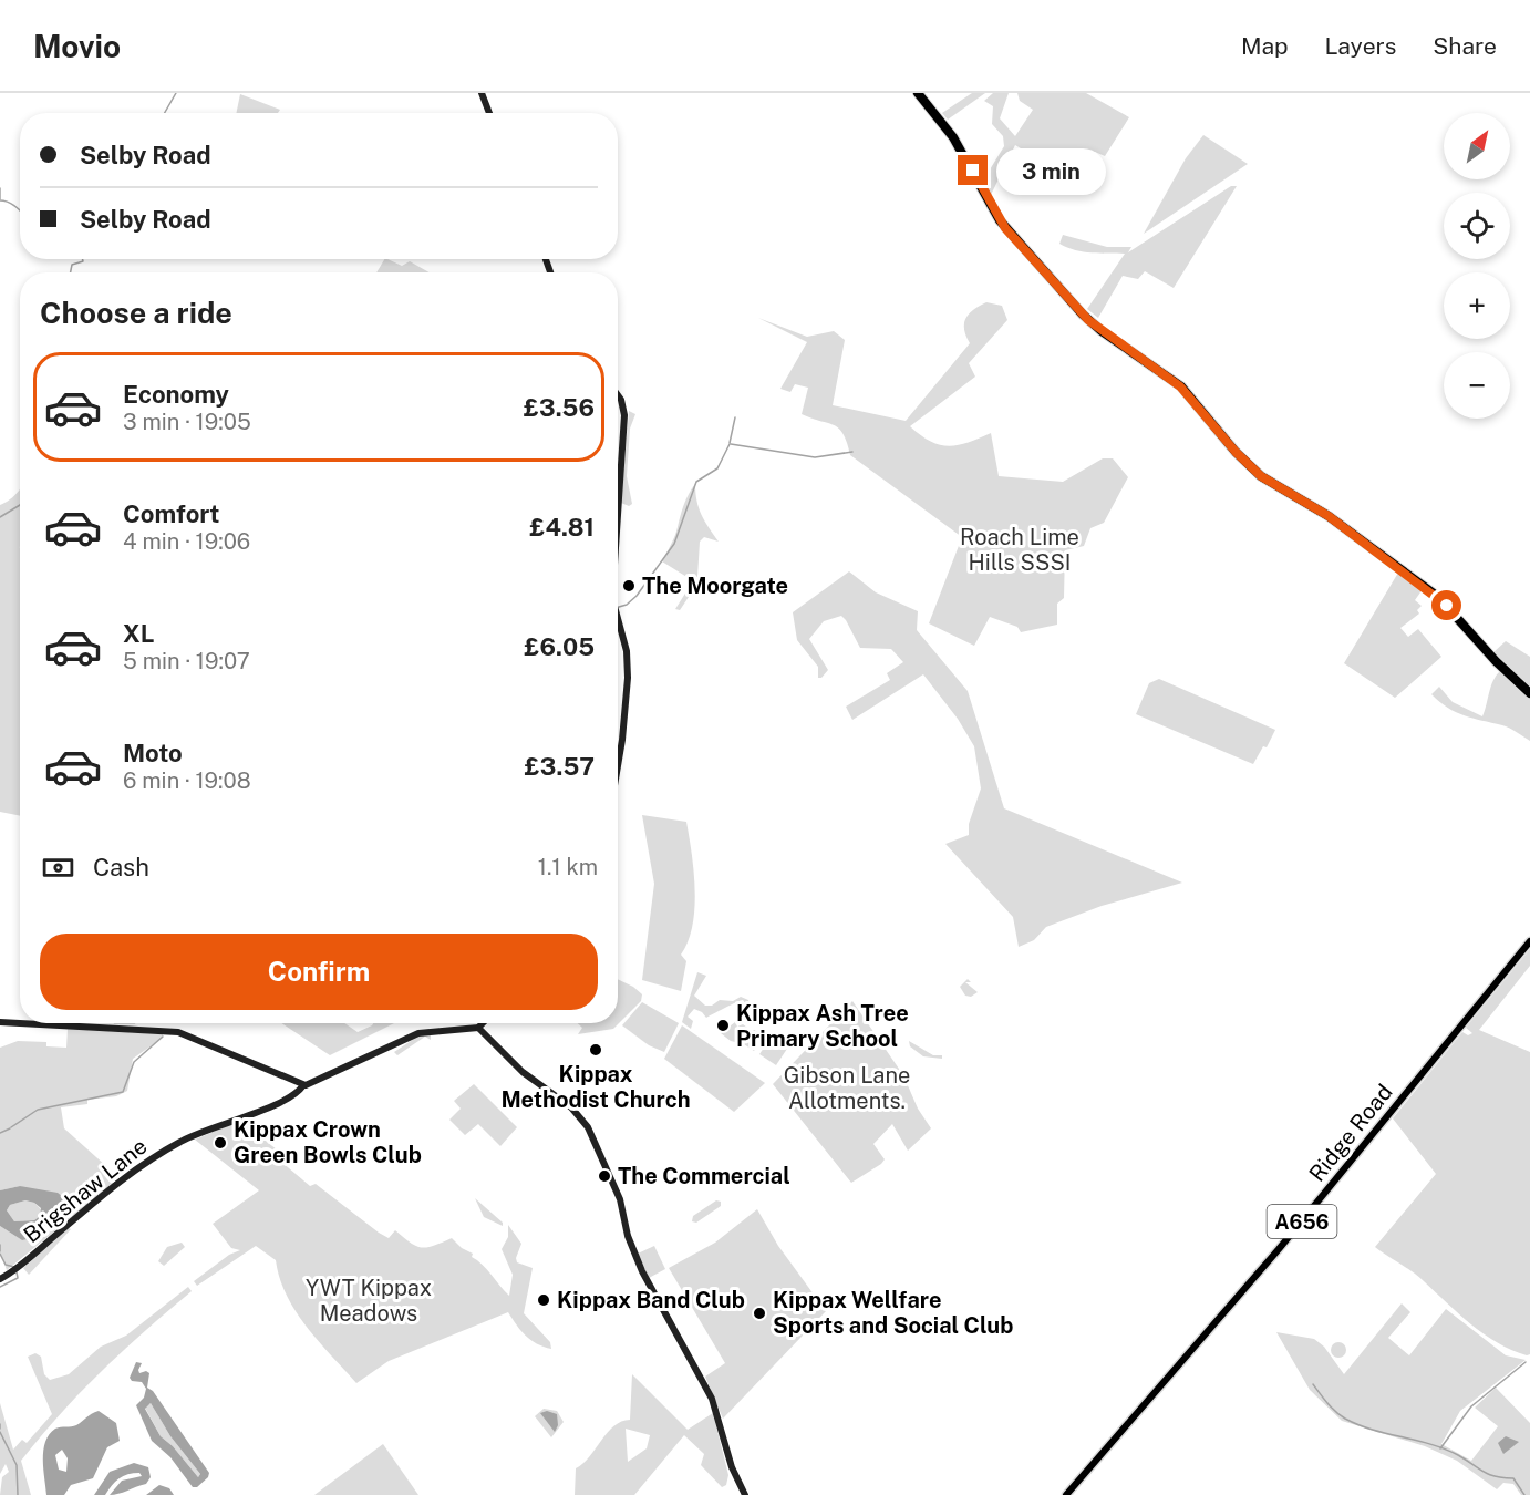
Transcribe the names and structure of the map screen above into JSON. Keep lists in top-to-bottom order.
{
  "streets": {
    "main road": ["Ridge Road", "Brigshaw Lane", "A656"]
  },
  "parks": ["Roach Lime Hills SSSI", "Gibson Lane Allotments.", "YWT Kippax Meadows"],
  "places": [
    "The Moorgate",
    "Kippax Ash Tree Primary School",
    "Kippax Methodist Church",
    "Kippax Crown Green Bowls Club",
    "The Commercial",
    "Kippax Band Club",
    "Kippax Wellfare Sports and Social Club"
  ],
  "north": "top right",
  "page": {
    "header": "Movio",
    "nav": ["Map", "Layers", "Share"],
    "map_buttons": ["+", "−"],
    "banner": ["Selby Road", "Selby Road"],
    "bubble": "3 min",
    "heading": "Choose a ride",
    "list": [
      {
        "name": "Economy",
        "note": "3 min · 19:05",
        "value": "£3.56"
      },
      {
        "name": "Comfort",
        "note": "4 min · 19:06",
        "value": "£4.81"
      },
      {
        "name": "XL",
        "note": "5 min · 19:07",
        "value": "£6.05"
      },
      {
        "name": "Moto",
        "note": "6 min · 19:08",
        "value": "£3.57"
      }
    ],
    "pay": ["Cash", "1.1 km"],
    "buttons": "Confirm"
  }
}
